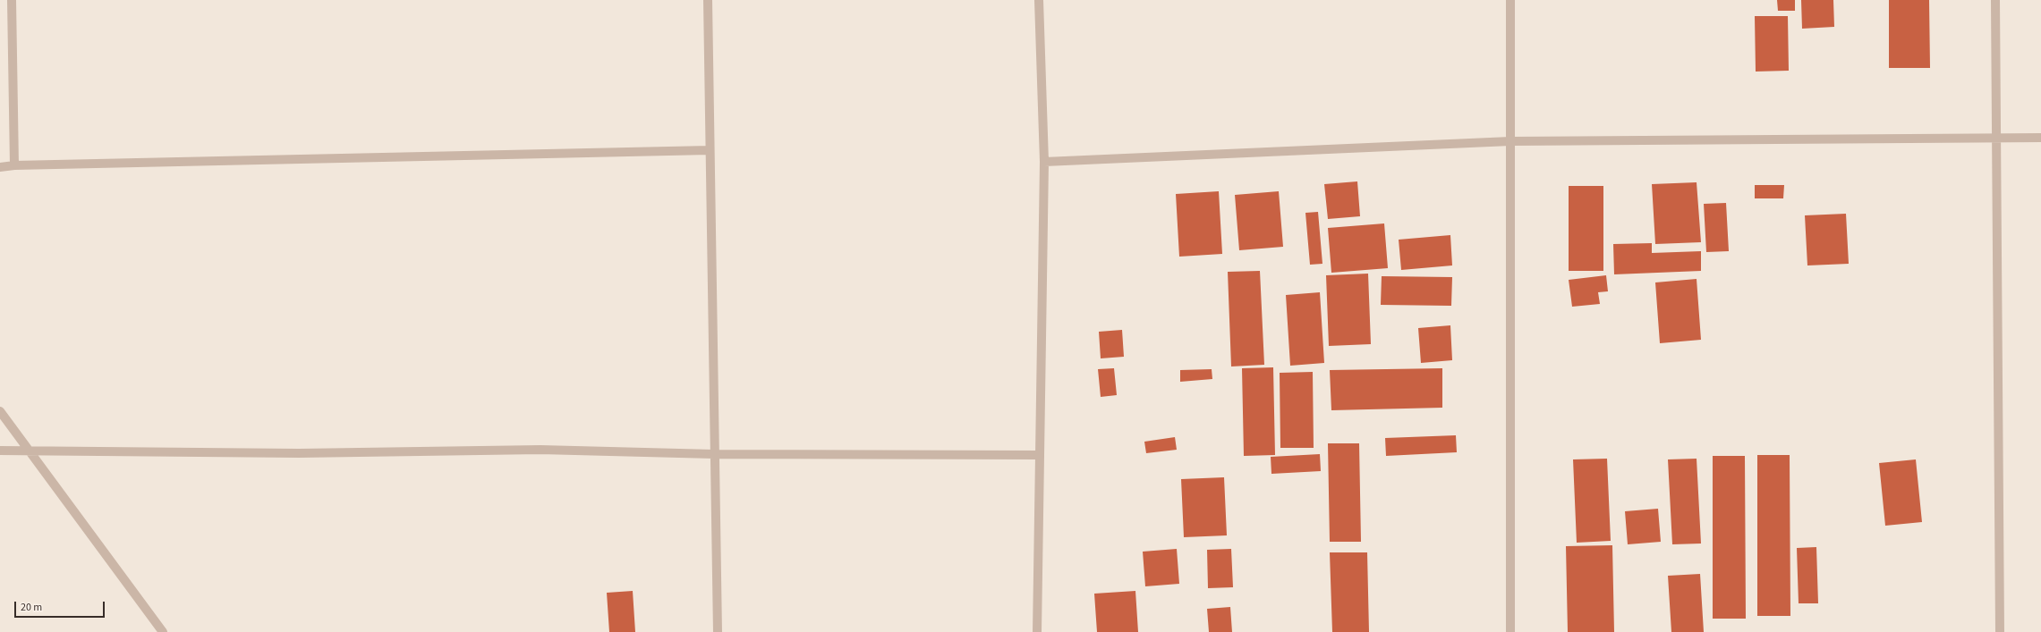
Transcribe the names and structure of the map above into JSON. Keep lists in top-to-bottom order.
{
  "scale_bar": "20 m"
}
